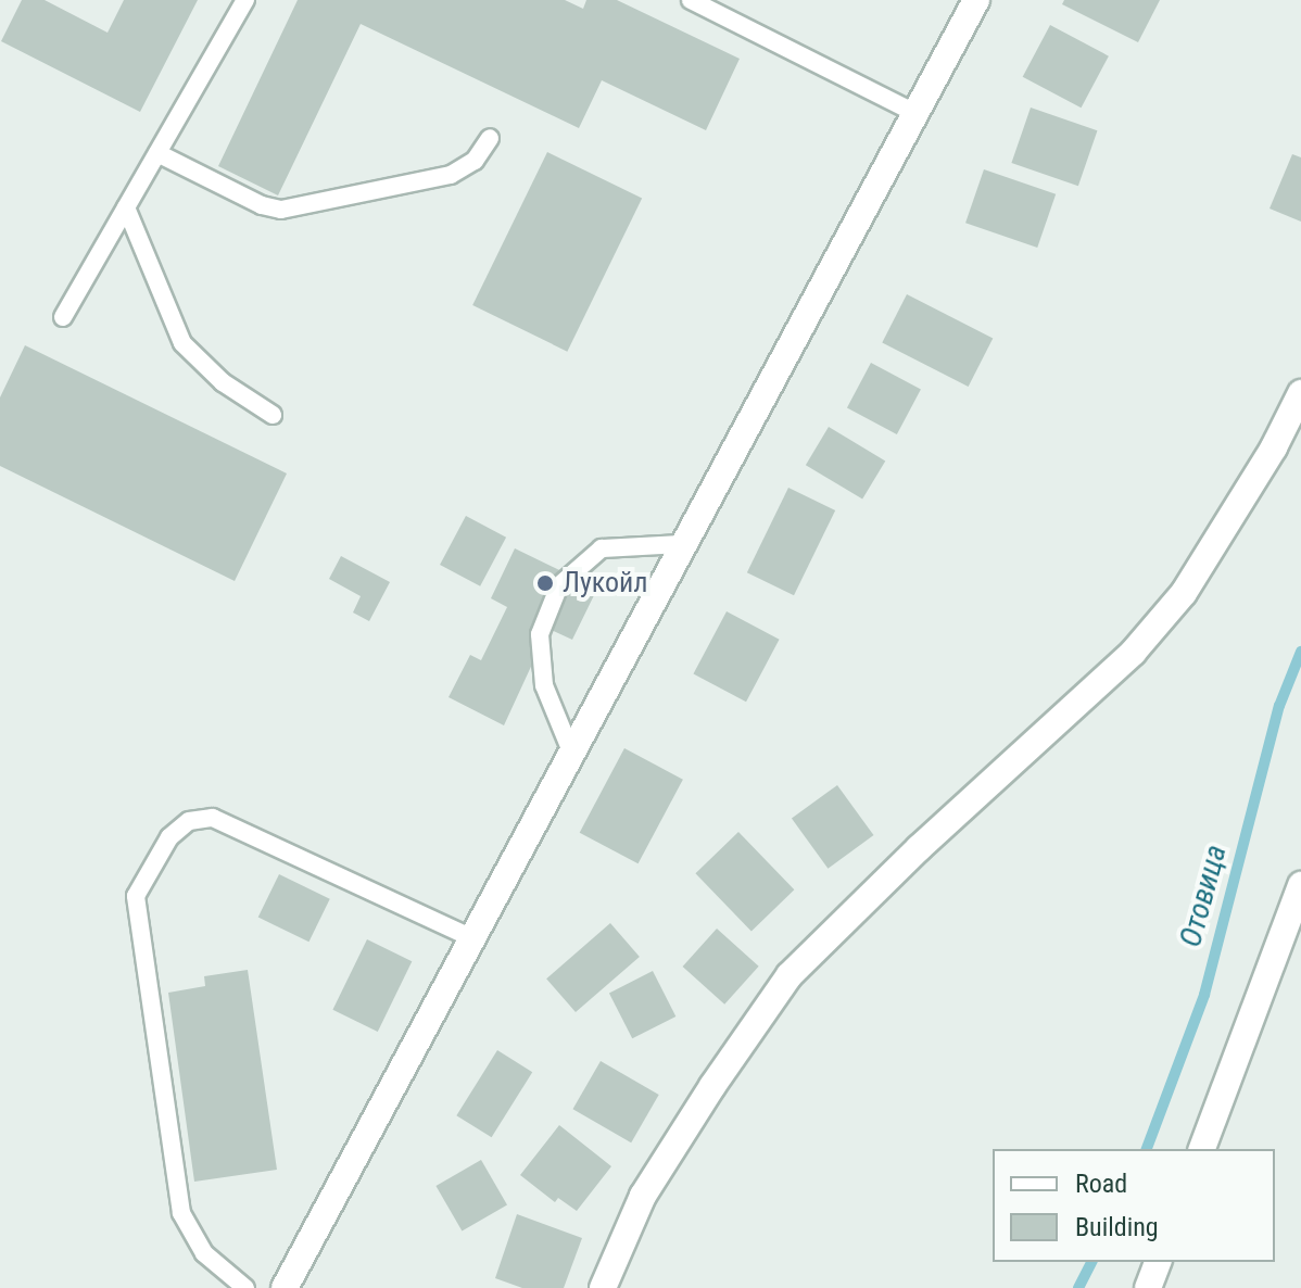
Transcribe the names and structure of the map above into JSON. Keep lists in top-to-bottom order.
{
  "water": ["Отовица"],
  "places": ["Лукойл"],
  "legend": ["Road", "Building"]
}
